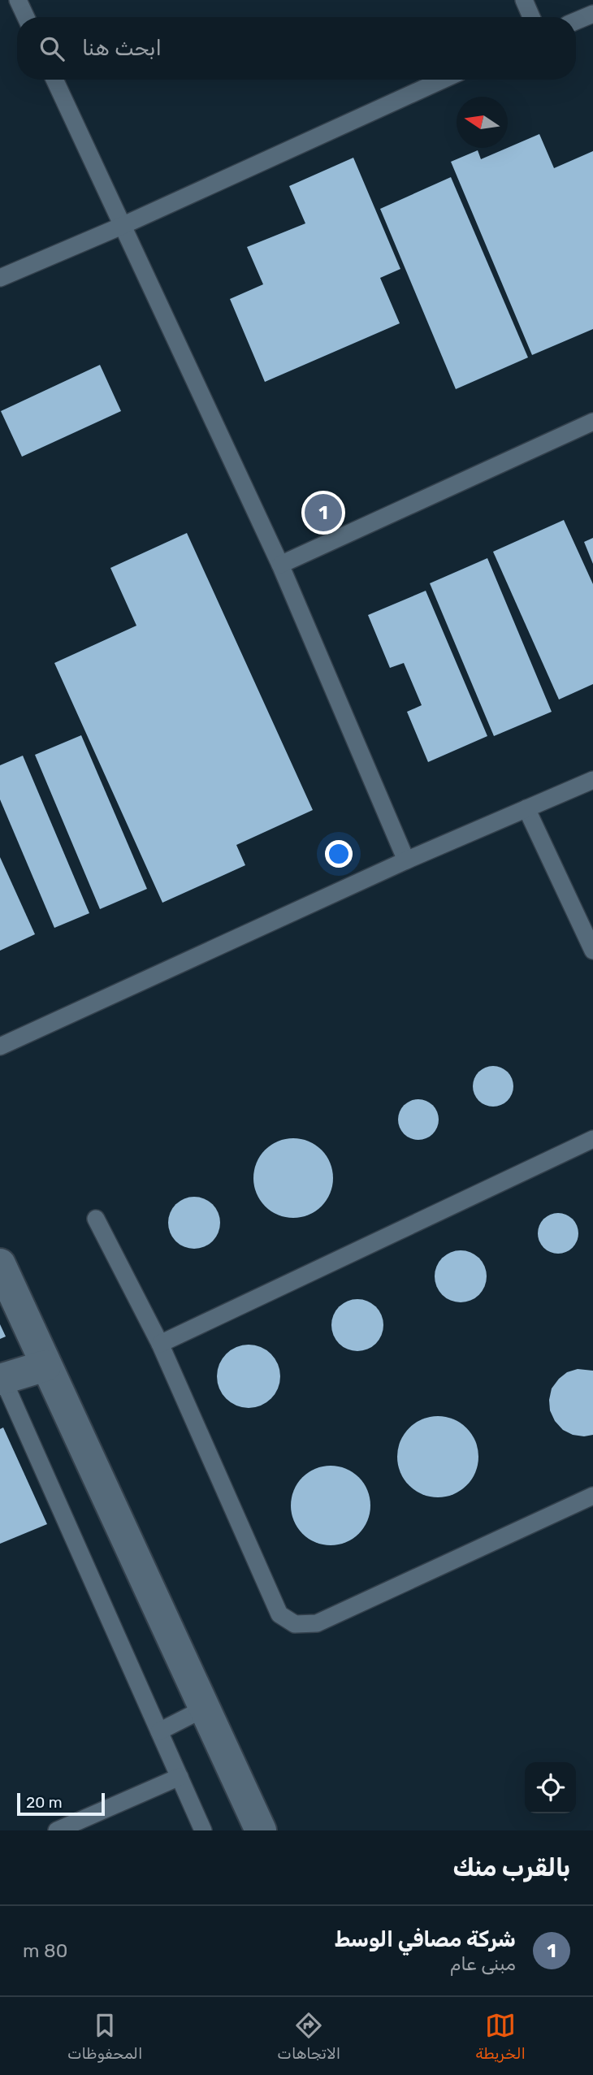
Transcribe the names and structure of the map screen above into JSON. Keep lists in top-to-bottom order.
{
  "scale_bar": "20 m",
  "north": "left",
  "page": {
    "search": "ابحث هنا",
    "pins": "1",
    "scale": "20 m",
    "heading": "بالقرب منك",
    "list": [
      {
        "mark": "1",
        "name": "شركة مصافي الوسط",
        "note": "مبنى عام",
        "value": "80 m"
      }
    ],
    "nav": ["الخريطة", "الاتجاهات", "المحفوظات"]
  }
}
